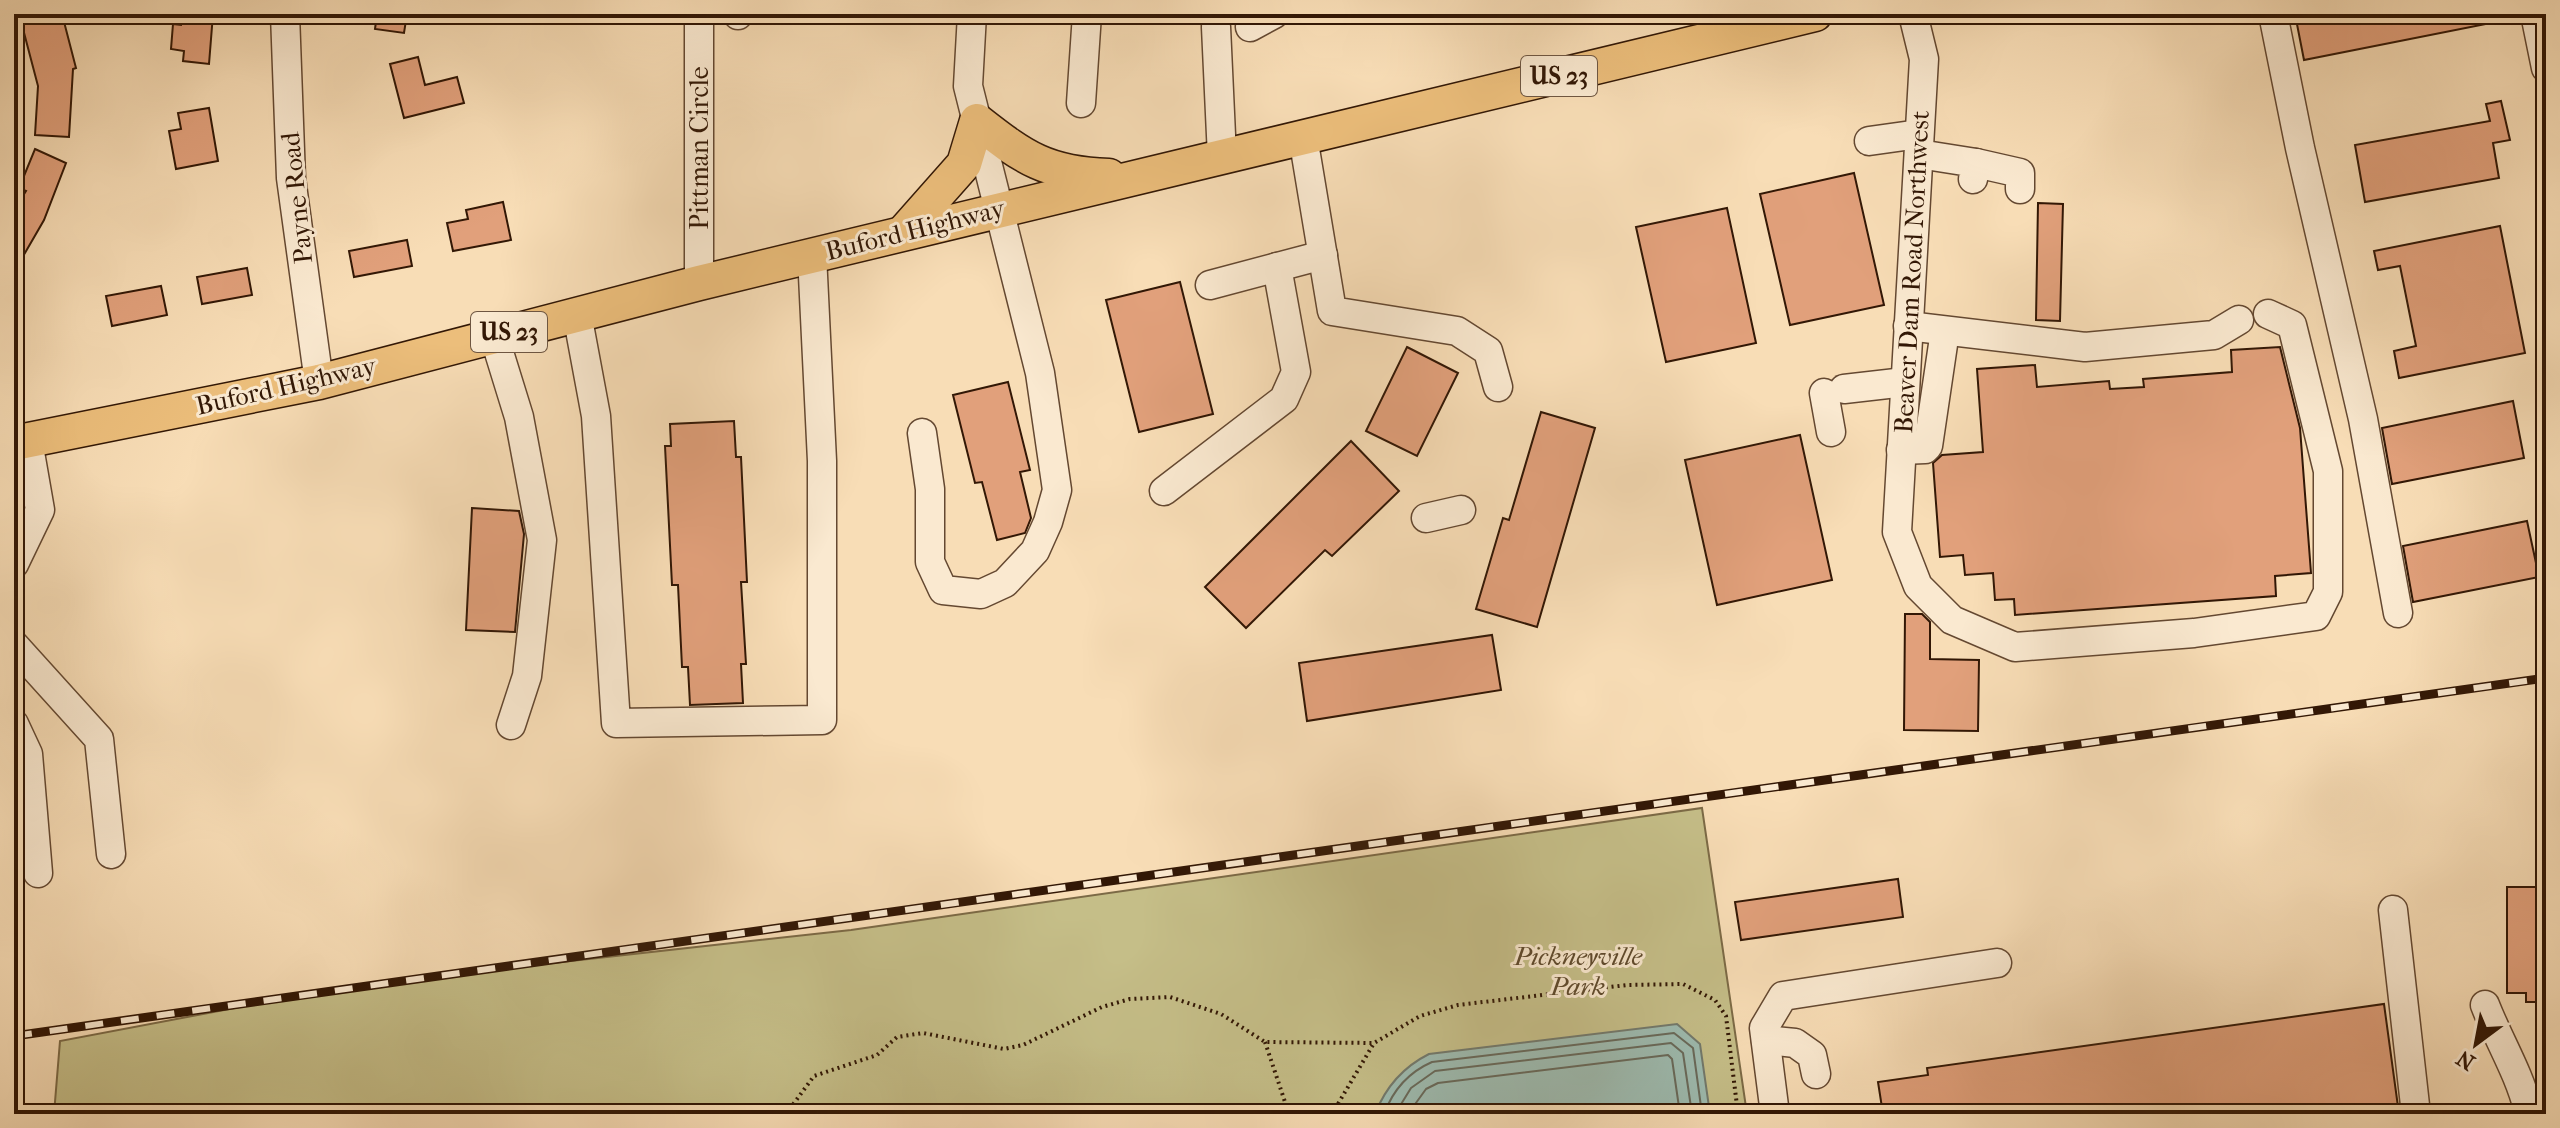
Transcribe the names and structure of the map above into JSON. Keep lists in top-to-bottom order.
{
  "streets": {
    "main road": ["US 23", "Buford Highway"],
    "street": ["Pittman Circle", "Payne Road", "Beaver Dam Road Northwest"]
  },
  "crossings": [
    ["Pittman Circle", "Buford Highway"],
    ["Payne Road", "Buford Highway"]
  ],
  "parks": ["Pickneyville Park"],
  "north": "bottom left"
}
